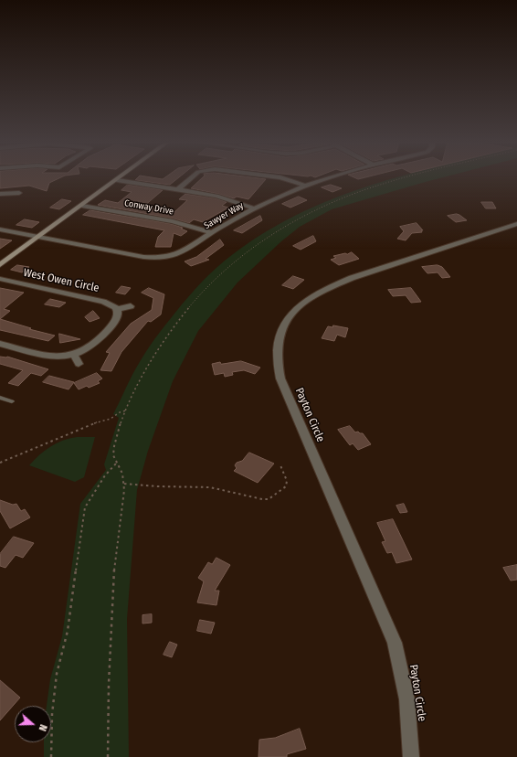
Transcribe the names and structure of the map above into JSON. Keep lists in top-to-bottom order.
{
  "streets": {
    "street": [
      "Conway Drive",
      "Sawyer Way",
      "West Owen Circle",
      "Payton Circle"
    ]
  },
  "crossings": [
    ["Conway Drive", "Sawyer Way"]
  ],
  "north": "right"
}
